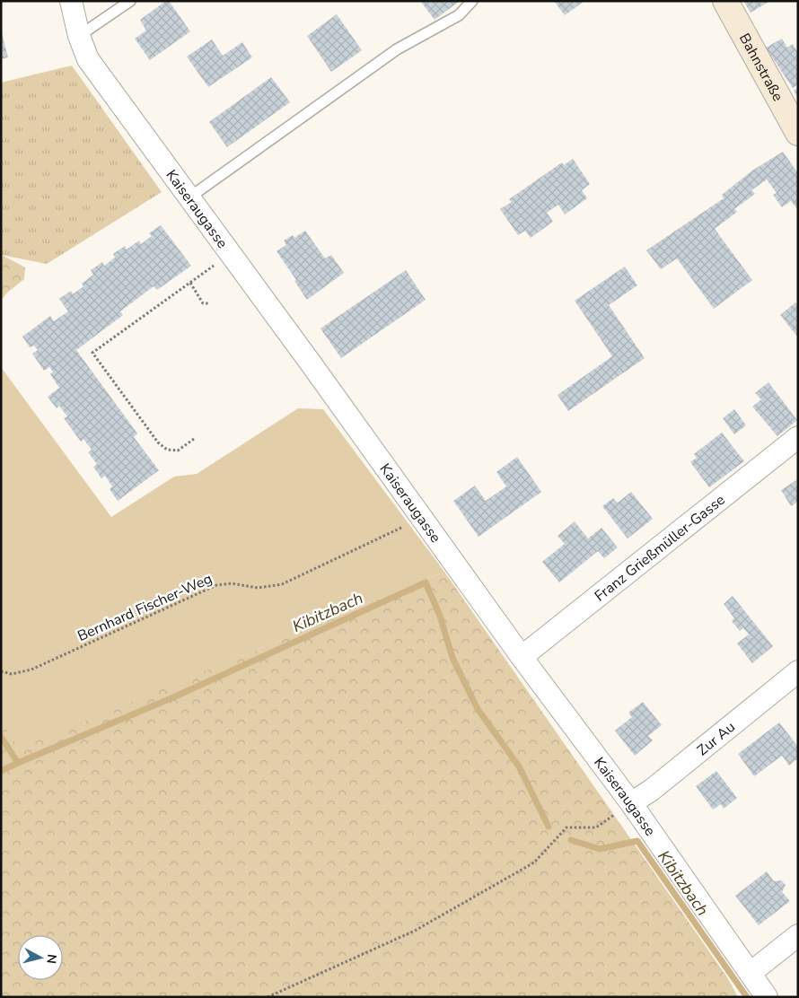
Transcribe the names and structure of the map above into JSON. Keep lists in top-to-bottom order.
{
  "streets": {
    "main road": ["Bahnstraße"],
    "street": ["Kaiseraugasse", "Franz Grießmüller-Gasse", "Zur Au"],
    "path": ["Bernhard Fischer-Weg"]
  },
  "crossings": [
    ["Kaiseraugasse", "Franz Grießmüller-Gasse"],
    ["Kaiseraugasse", "Bernhard Fischer-Weg"],
    ["Kaiseraugasse", "Zur Au"]
  ],
  "water": ["Kibitzbach"],
  "north": "right"
}
